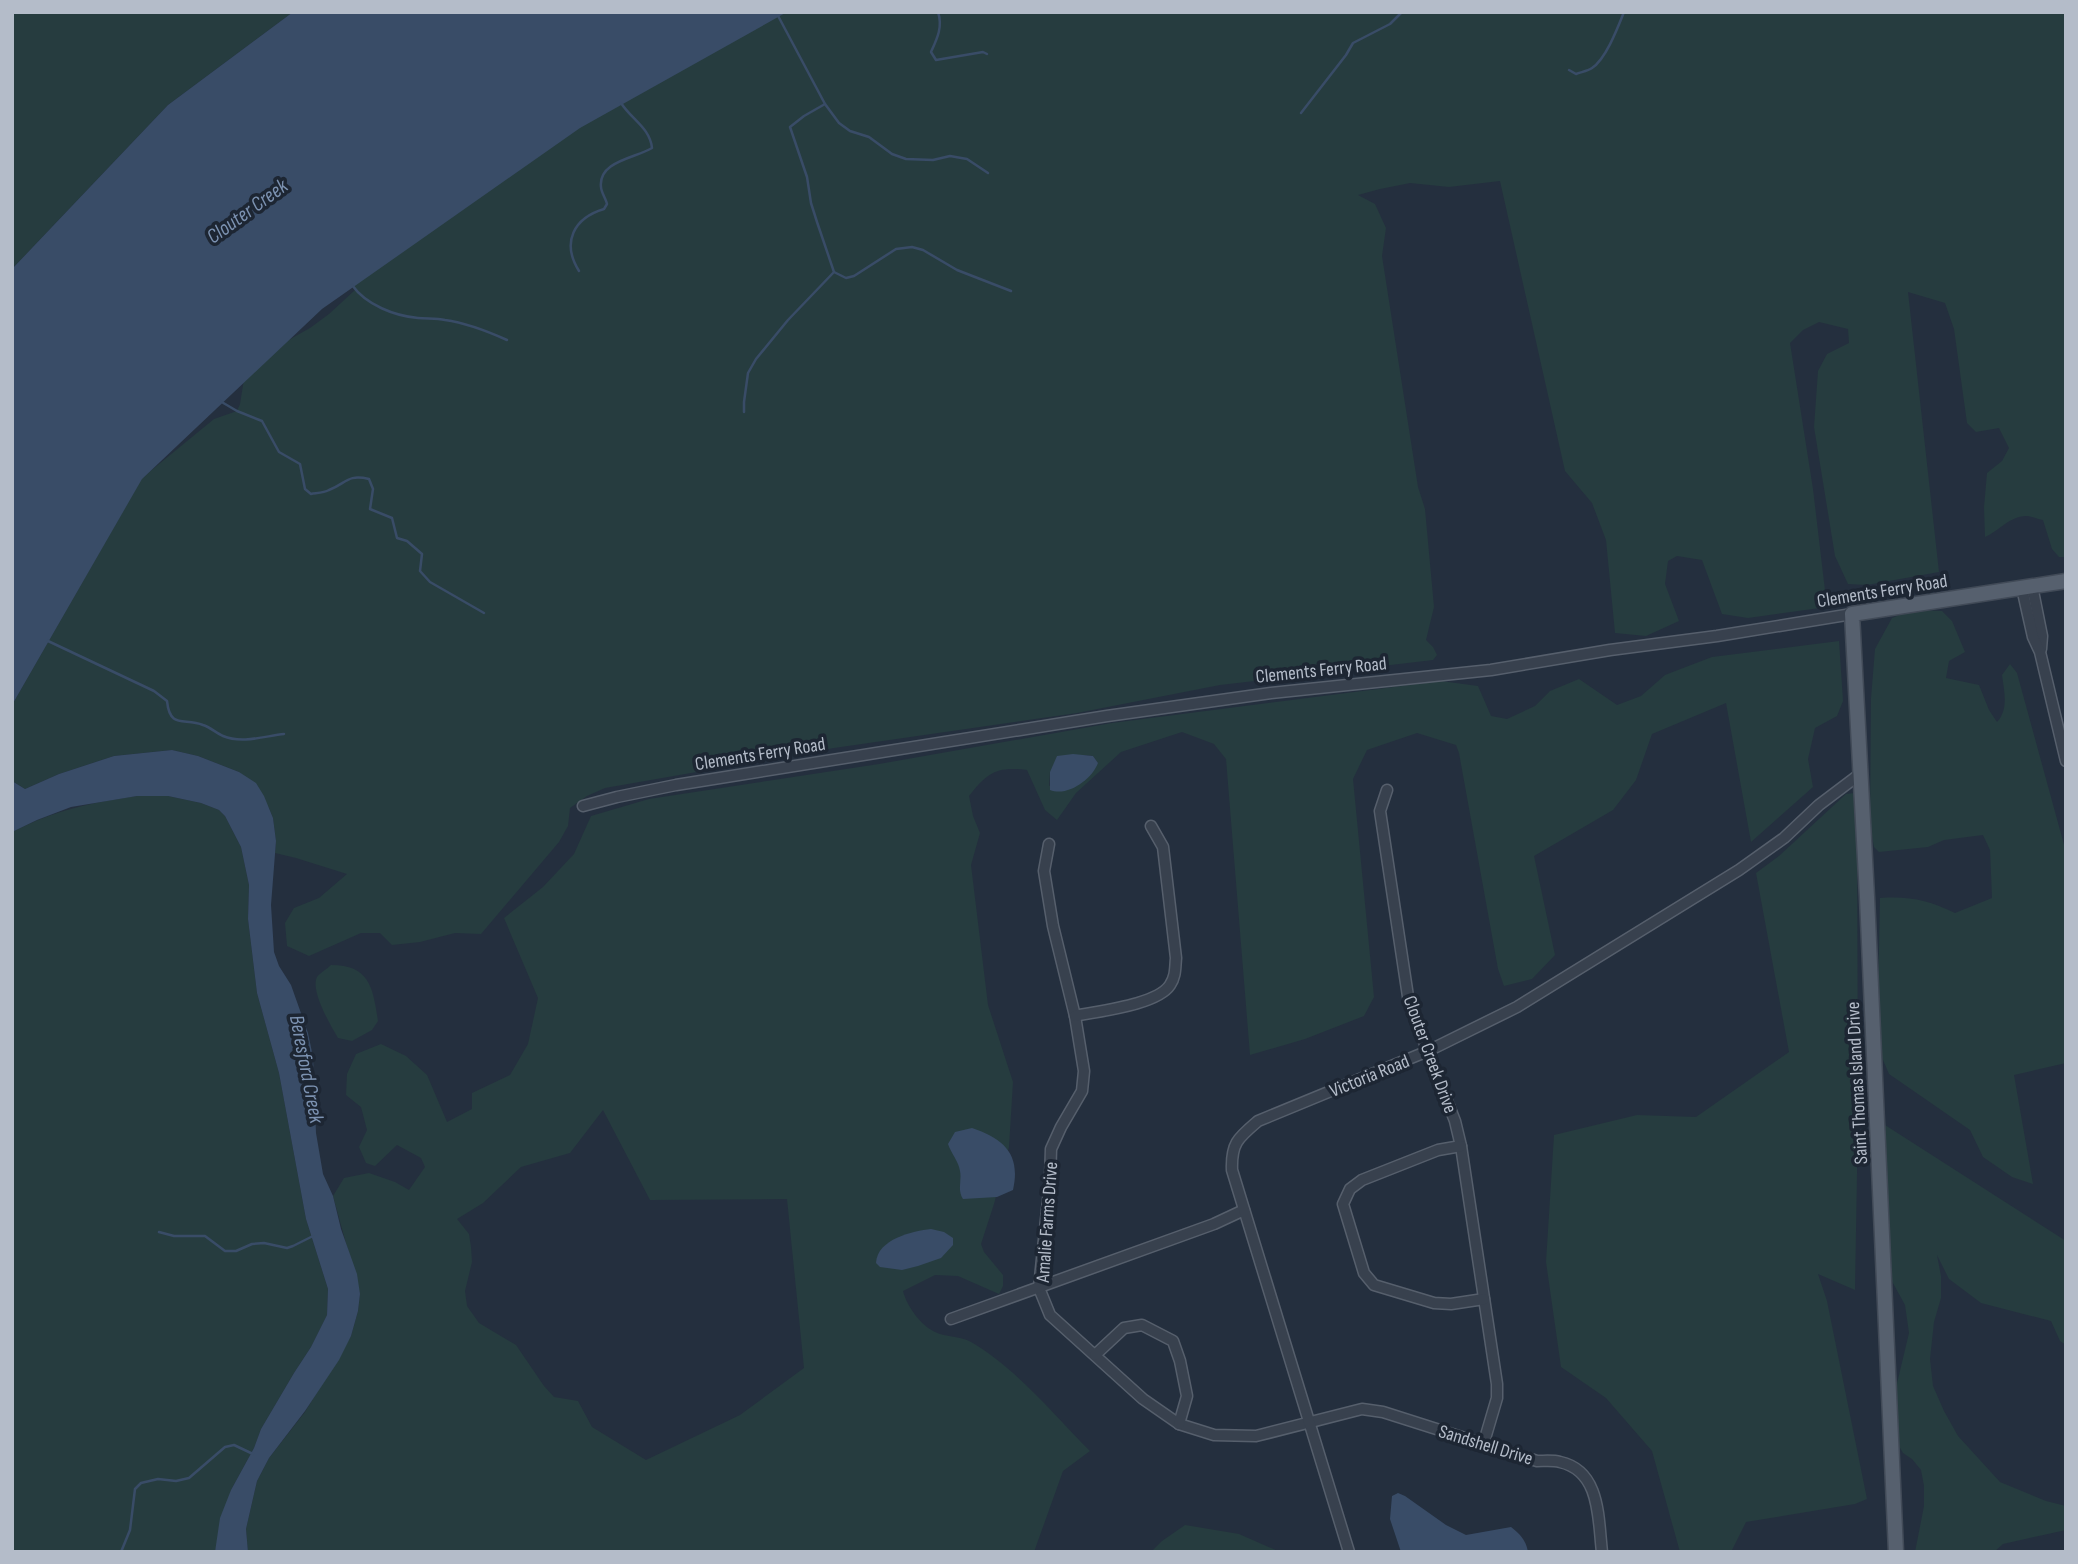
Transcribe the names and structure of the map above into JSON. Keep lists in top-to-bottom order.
{
  "streets": {
    "main road": ["Clements Ferry Road", "Saint Thomas Island Drive"],
    "street": [
      "Clouter Creek Drive",
      "Victoria Road",
      "Amalie Farms Drive",
      "Sandshell Drive"
    ]
  },
  "crossings": [
    ["Clements Ferry Road", "Saint Thomas Island Drive"],
    ["Clouter Creek Drive", "Victoria Road"],
    ["Clouter Creek Drive", "Sandshell Drive"],
    ["Victoria Road", "Saint Thomas Island Drive"],
    ["Victoria Road", "Sandshell Drive"],
    ["Amalie Farms Drive", "Sandshell Drive"]
  ],
  "water": ["Clouter Creek", "Beresford Creek"]
}
